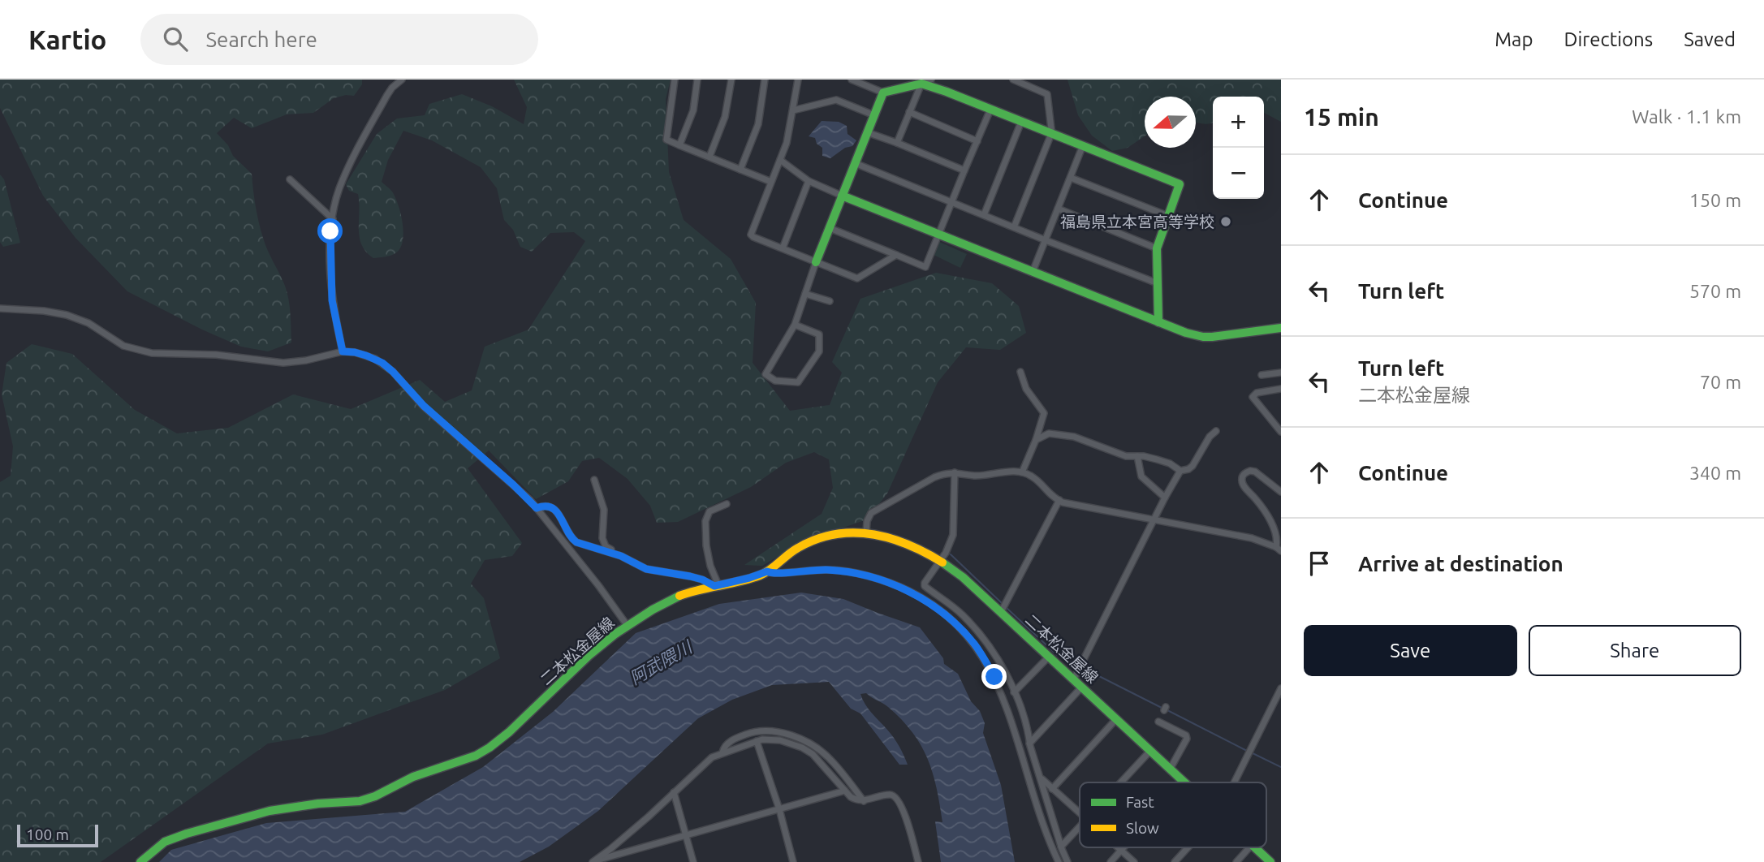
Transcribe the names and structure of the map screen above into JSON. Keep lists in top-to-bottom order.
{
  "streets": {
    "main road": ["二本松金屋線"]
  },
  "water": ["阿武隈川"],
  "places": ["福島県立本宮高等学校"],
  "legend": ["Fast", "Slow"],
  "scale_bar": "100 m",
  "north": "left",
  "page": {
    "header": "Kartio",
    "search": "Search here",
    "nav": ["Map", "Directions", "Saved"],
    "heading": ["15 min", "Walk · 1.1 km"],
    "map_buttons": ["+", "−"],
    "list": [
      ["Continue", "150 m"],
      ["Turn left", "570 m"],
      ["Turn left", "二本松金屋線", "70 m"],
      ["Continue", "340 m"],
      "Arrive at destination"
    ],
    "buttons": ["Save", "Share"],
    "scale": "100 m"
  }
}
